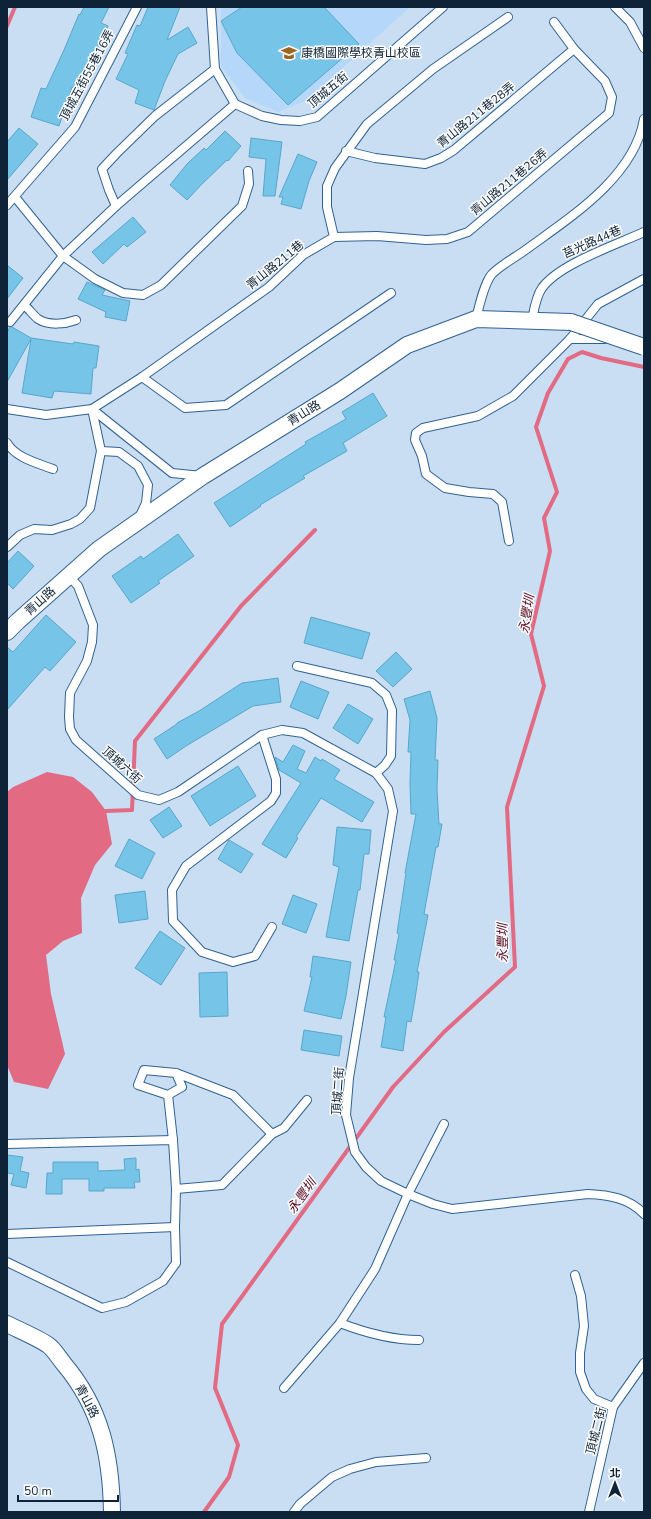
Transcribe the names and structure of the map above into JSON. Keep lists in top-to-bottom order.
{
  "streets": {
    "street": ["青山路"],
    "lane": [
      "頂城五街55巷16弄",
      "頂城五街",
      "青山路211巷28弄",
      "青山路211巷26弄",
      "莒光路44巷",
      "青山路211巷",
      "頂城六街",
      "頂城二街"
    ]
  },
  "crossings": [
    ["青山路211巷28弄", "青山路211巷26弄"],
    ["青山路211巷26弄", "青山路211巷"],
    ["莒光路44巷", "青山路"],
    ["青山路", "頂城六街"],
    ["頂城六街", "頂城二街"]
  ],
  "water": ["永豐圳"],
  "places": {
    "school or university": ["康橋國際學校青山校區"]
  },
  "scale_bar": "50 m",
  "north": "top"
}
